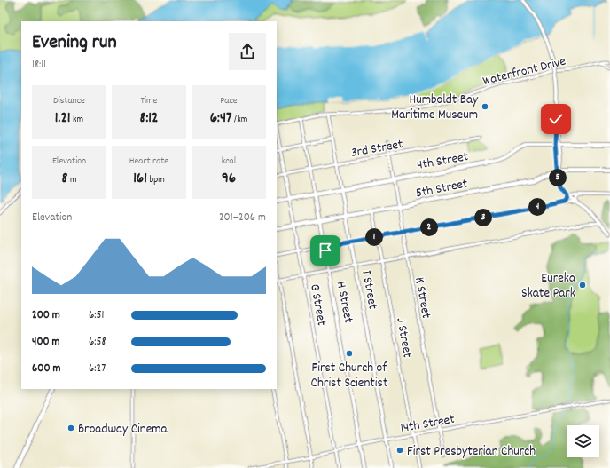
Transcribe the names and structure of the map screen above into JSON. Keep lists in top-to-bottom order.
{
  "streets": {
    "highway": ["4th Street", "5th Street"],
    "main road": ["I Street", "H Street"],
    "street": [
      "Waterfront Drive",
      "3rd Street",
      "K Street",
      "G Street",
      "J Street",
      "14th Street"
    ]
  },
  "crossings": [
    ["Waterfront Drive", "I Street"],
    ["Waterfront Drive", "H Street"],
    ["3rd Street", "I Street"],
    ["3rd Street", "K Street"],
    ["3rd Street", "H Street"],
    ["3rd Street", "G Street"],
    ["4th Street", "I Street"],
    ["4th Street", "K Street"],
    ["4th Street", "H Street"],
    ["4th Street", "G Street"],
    ["5th Street", "I Street"],
    ["5th Street", "K Street"],
    ["5th Street", "H Street"],
    ["5th Street", "G Street"],
    ["5th Street", "J Street"],
    ["I Street", "14th Street"],
    ["K Street", "14th Street"],
    ["H Street", "14th Street"],
    ["G Street", "14th Street"],
    ["J Street", "14th Street"]
  ],
  "places": [
    "Humboldt Bay Maritime Museum",
    "Eureka Skate Park",
    "First Church of Christ Scientist",
    "Broadway Cinema",
    "First Presbyterian Church"
  ],
  "page": {
    "heading": ["Evening run", "18:11"],
    "stats": [
      ["Distance", "1.21 km"],
      ["Time", "8:12"],
      ["Pace", "6:47 /km"],
      ["Elevation", "8 m"],
      ["Heart rate", "161 bpm"],
      ["kcal", "96"]
    ],
    "pins": [
      "5",
      "4",
      "3",
      "2",
      "1"
    ],
    "chart": ["Elevation", "201–206 m"],
    "list": [
      {
        "name": "200 m",
        "note": "6:51"
      },
      {
        "name": "400 m",
        "note": "6:58"
      },
      {
        "name": "600 m",
        "note": "6:27"
      }
    ]
  }
}
